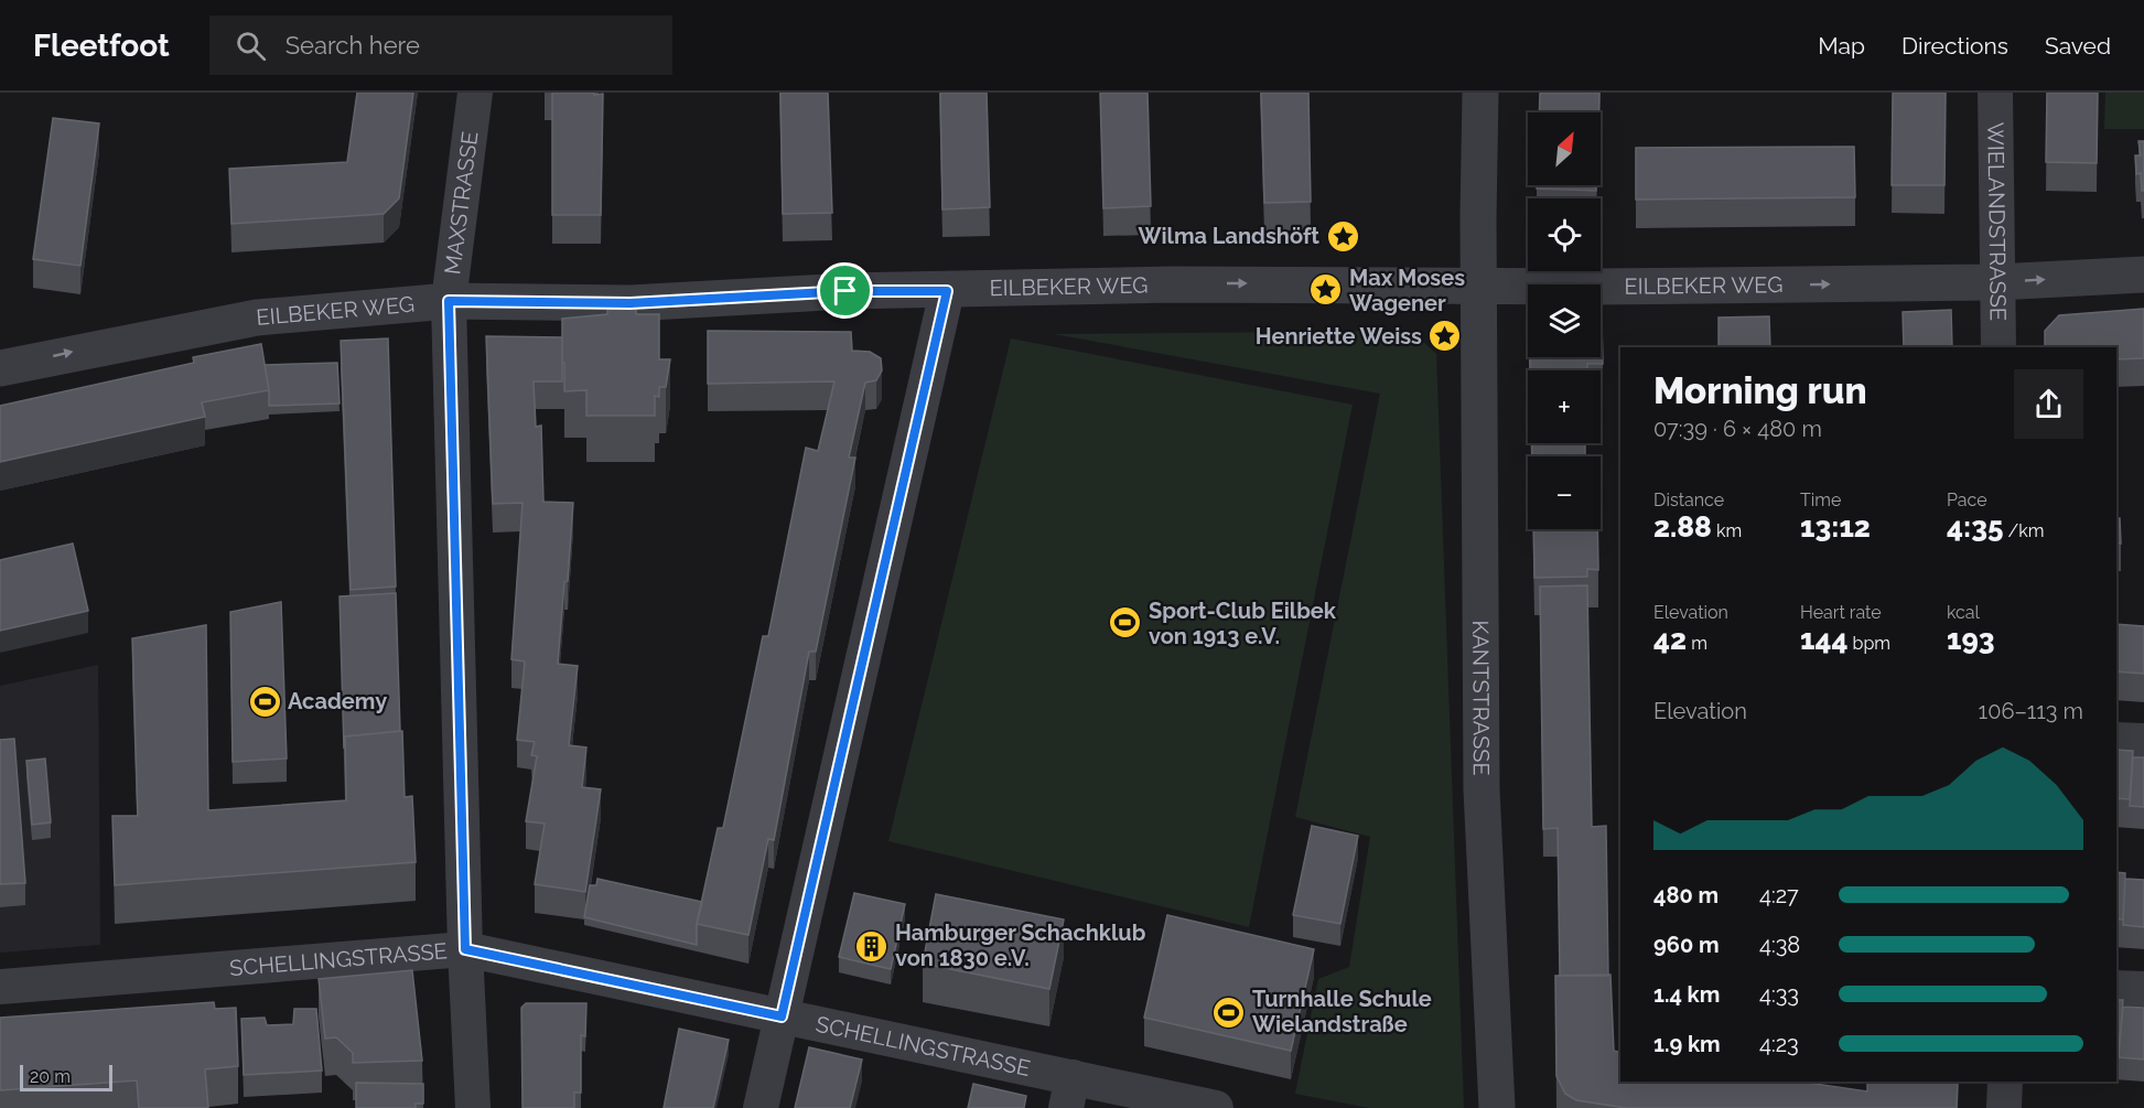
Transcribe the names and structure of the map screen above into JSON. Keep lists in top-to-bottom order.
{
  "streets": {
    "street": [
      "MAXSTRASSE",
      "WIELANDSTRASSE",
      "EILBEKER WEG",
      "KANTSTRASSE",
      "SCHELLINGSTRASSE"
    ]
  },
  "crossings": [
    ["MAXSTRASSE", "EILBEKER WEG"],
    ["MAXSTRASSE", "SCHELLINGSTRASSE"],
    ["WIELANDSTRASSE", "EILBEKER WEG"],
    ["EILBEKER WEG", "KANTSTRASSE"]
  ],
  "one_way": ["EILBEKER WEG"],
  "places": {
    "place": ["Wilma Landshöft", "Max Moses Wagener", "Henriette Weiss"],
    "sports": ["Sport-Club Eilbek von 1913 e.V.", "Academy", "Turnhalle Schule Wielandstraße"],
    "building": ["Hamburger Schachklub von 1830 e.V."]
  },
  "scale_bar": "20 m",
  "north": "top right",
  "page": {
    "header": "Fleetfoot",
    "search": "Search here",
    "nav": ["Map", "Directions", "Saved"],
    "map_buttons": ["+", "−"],
    "heading": ["Morning run", "07:39 · 6 × 480 m"],
    "stats": [
      ["Distance", "2.88 km"],
      ["Time", "13:12"],
      ["Pace", "4:35 /km"],
      ["Elevation", "42 m"],
      ["Heart rate", "144 bpm"],
      ["kcal", "193"]
    ],
    "chart": ["Elevation", "106–113 m"],
    "list": [
      {
        "name": "480 m",
        "note": "4:27"
      },
      {
        "name": "960 m",
        "note": "4:38"
      },
      {
        "name": "1.4 km",
        "note": "4:33"
      },
      {
        "name": "1.9 km",
        "note": "4:23"
      }
    ],
    "scale": "20 m"
  }
}
